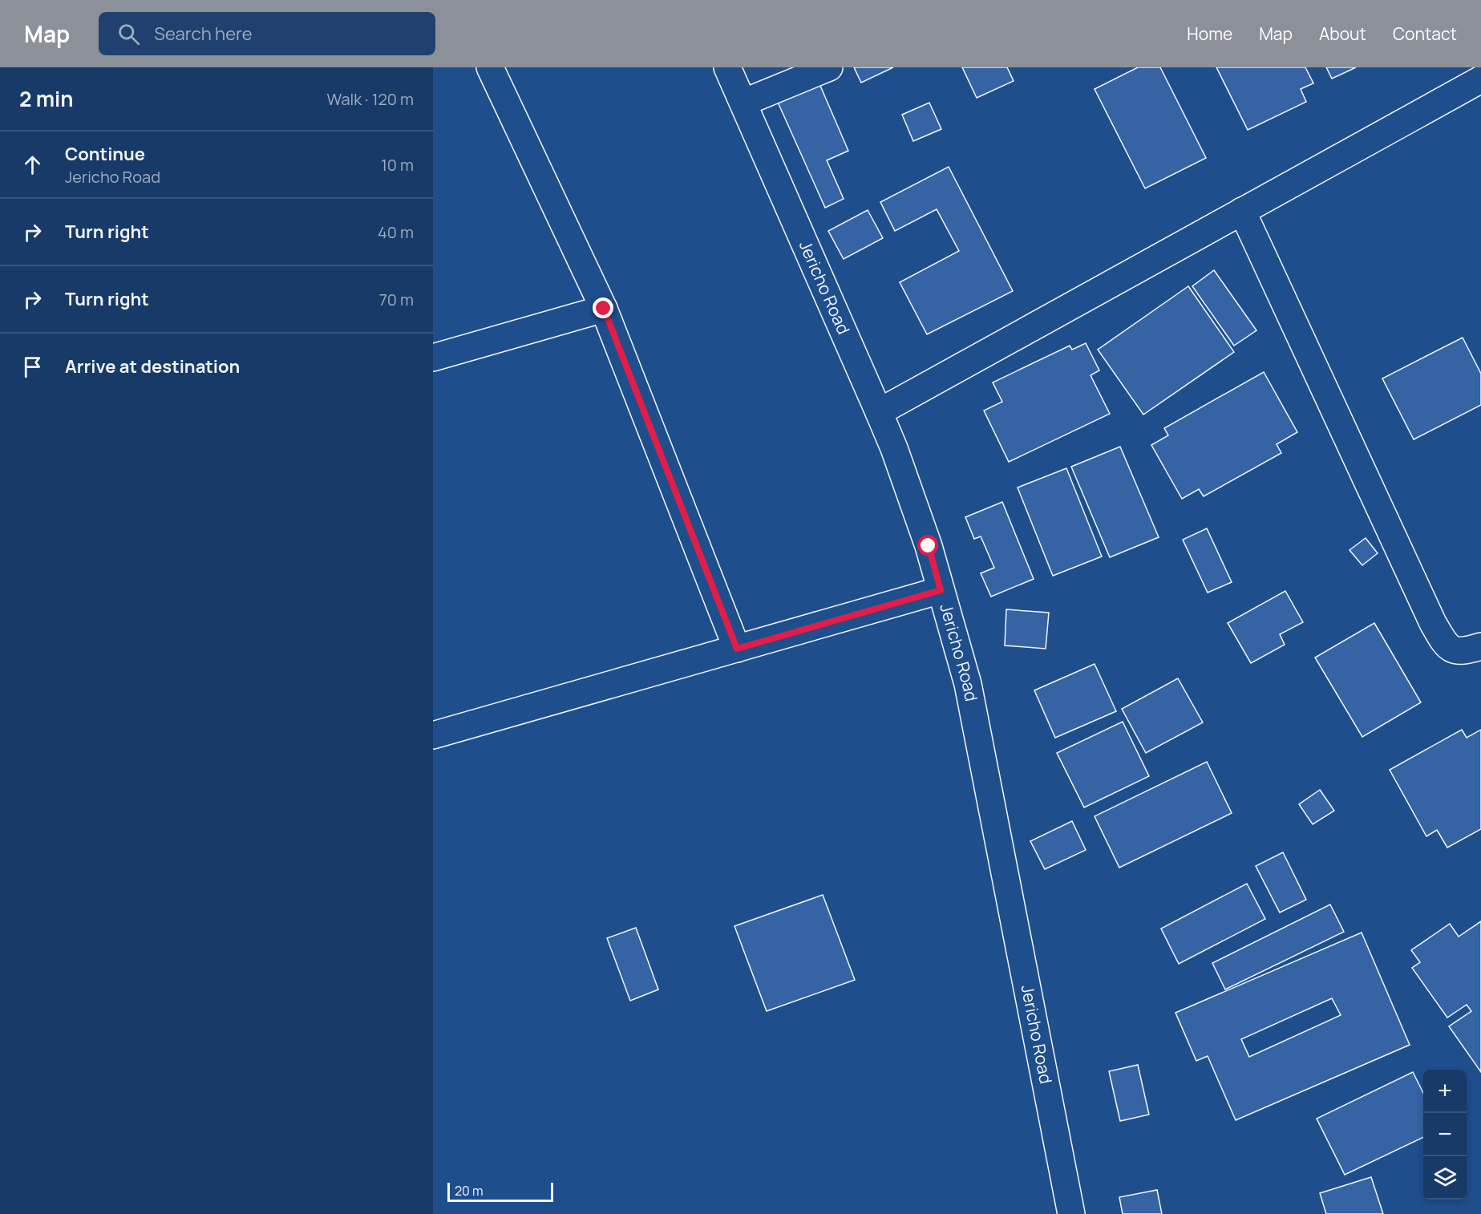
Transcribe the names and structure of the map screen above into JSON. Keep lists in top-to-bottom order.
{
  "streets": {
    "street": ["Jericho Road"]
  },
  "scale_bar": "20 m",
  "page": {
    "header": "Map",
    "search": "Search here",
    "nav": [
      "Home",
      "Map",
      "About",
      "Contact"
    ],
    "heading": ["2 min", "Walk · 120 m"],
    "list": [
      ["Continue", "Jericho Road", "10 m"],
      ["Turn right", "40 m"],
      ["Turn right", "70 m"],
      "Arrive at destination"
    ],
    "map_buttons": ["+", "−"],
    "scale": "20 m"
  }
}
